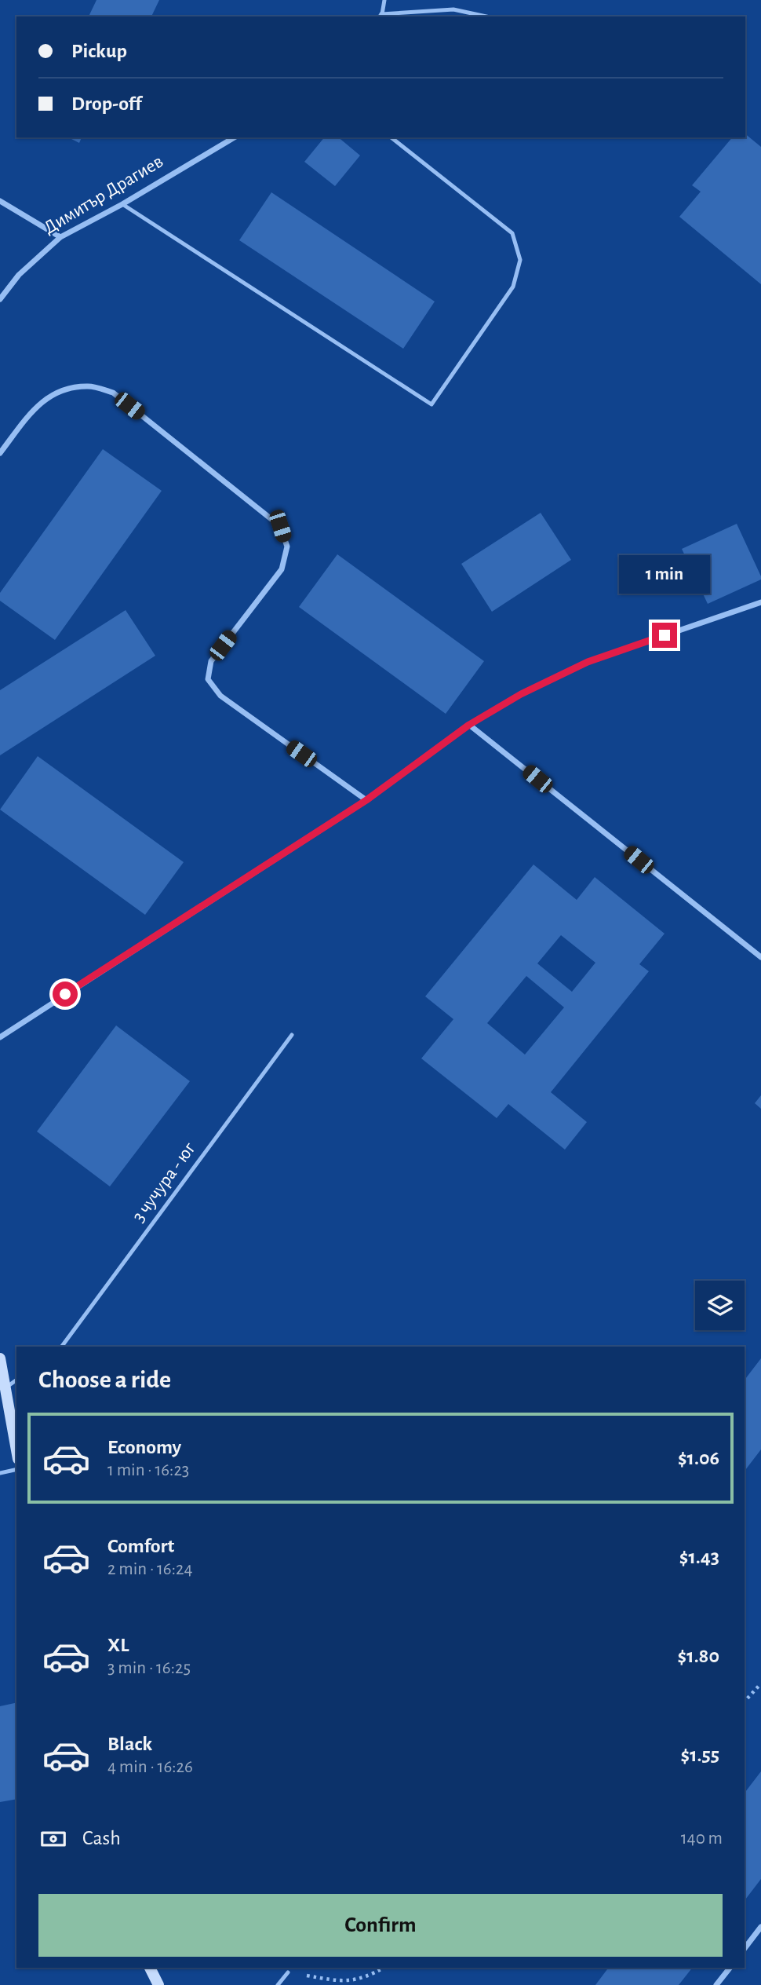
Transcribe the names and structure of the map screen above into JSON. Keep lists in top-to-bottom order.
{
  "streets": {
    "street": ["Димитър Драгиев"],
    "lane": ["3 чучура - юг"]
  },
  "page": {
    "banner": ["Pickup", "Drop-off"],
    "bubble": "1 min",
    "heading": "Choose a ride",
    "list": [
      {
        "name": "Economy",
        "note": "1 min · 16:23",
        "value": "$1.06"
      },
      {
        "name": "Comfort",
        "note": "2 min · 16:24",
        "value": "$1.43"
      },
      {
        "name": "XL",
        "note": "3 min · 16:25",
        "value": "$1.80"
      },
      {
        "name": "Black",
        "note": "4 min · 16:26",
        "value": "$1.55"
      }
    ],
    "pay": ["Cash", "140 m"],
    "buttons": "Confirm"
  }
}
